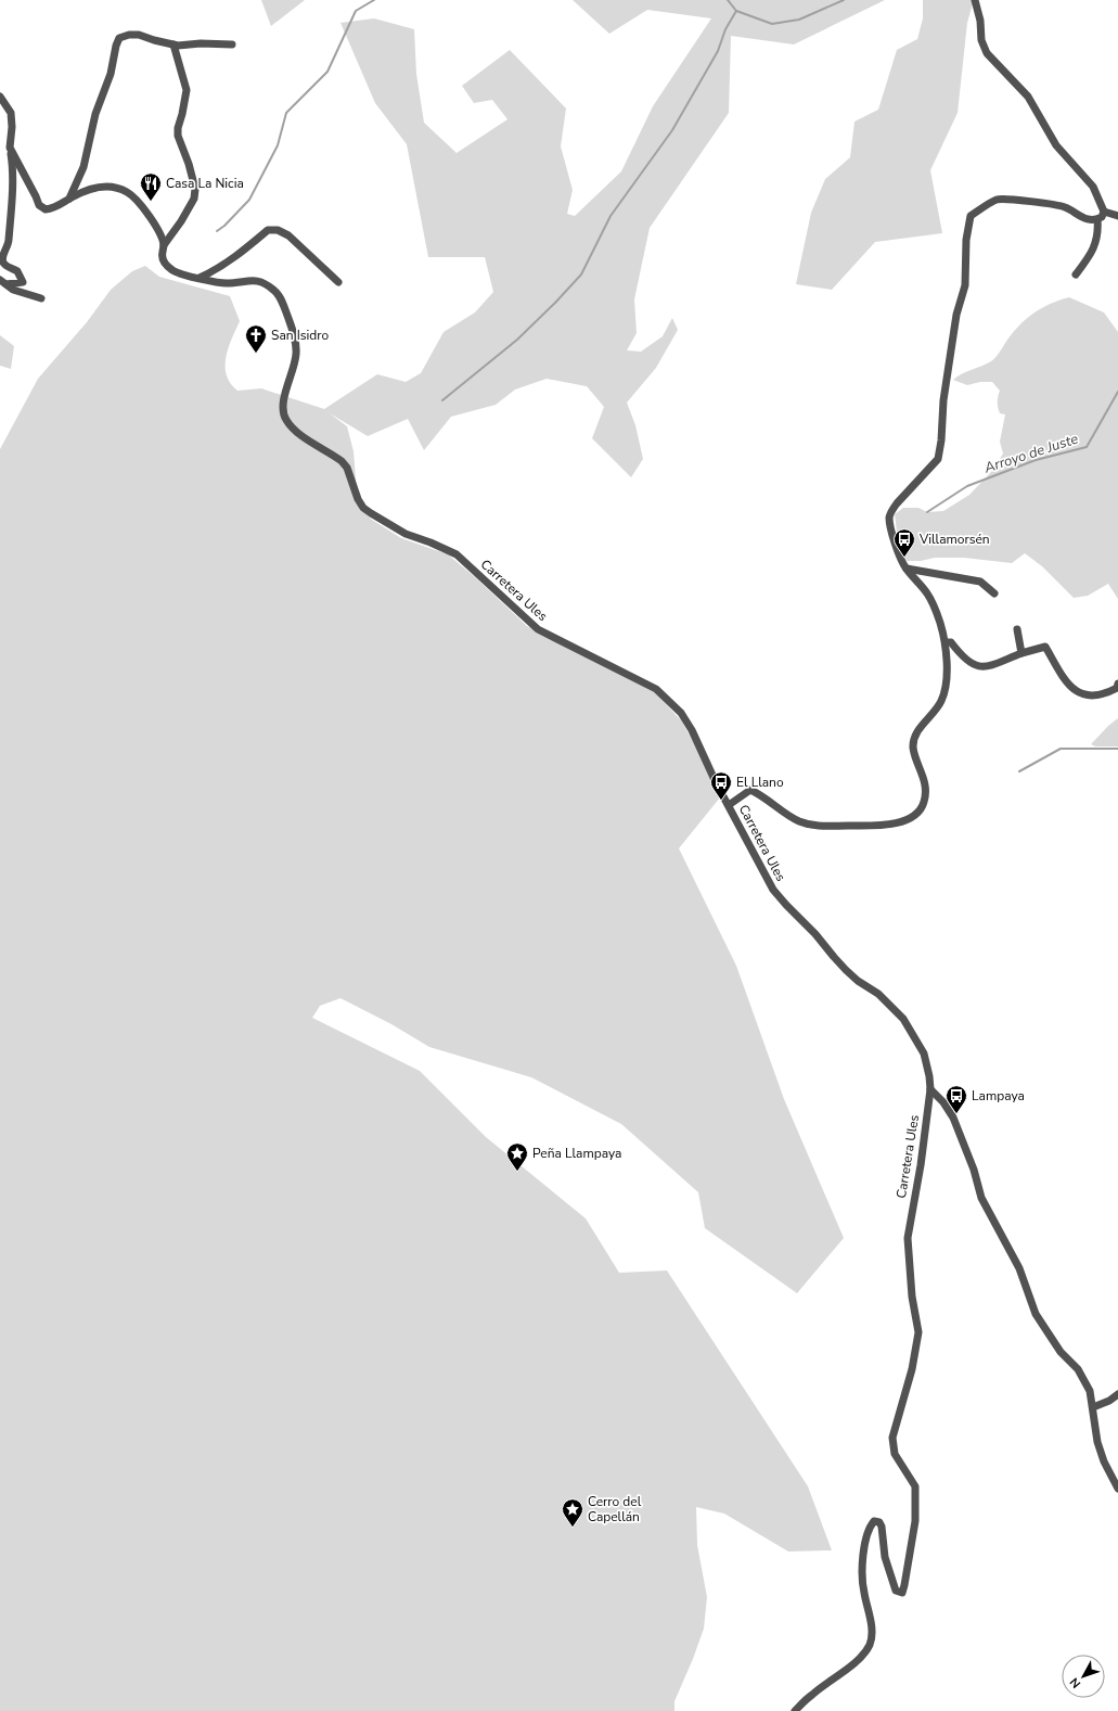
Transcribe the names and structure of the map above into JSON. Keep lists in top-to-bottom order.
{
  "streets": {
    "street": ["Carretera Ules"]
  },
  "water": ["Arroyo de Juste"],
  "places": {
    "restaurant": ["Casa La Nicia"],
    "church": ["San Isidro"],
    "bus stop": ["Villamorsén", "El Llano", "Lampaya"],
    "place": ["Peña Llampaya", "Cerro del Capellán"]
  },
  "north": "bottom left"
}
